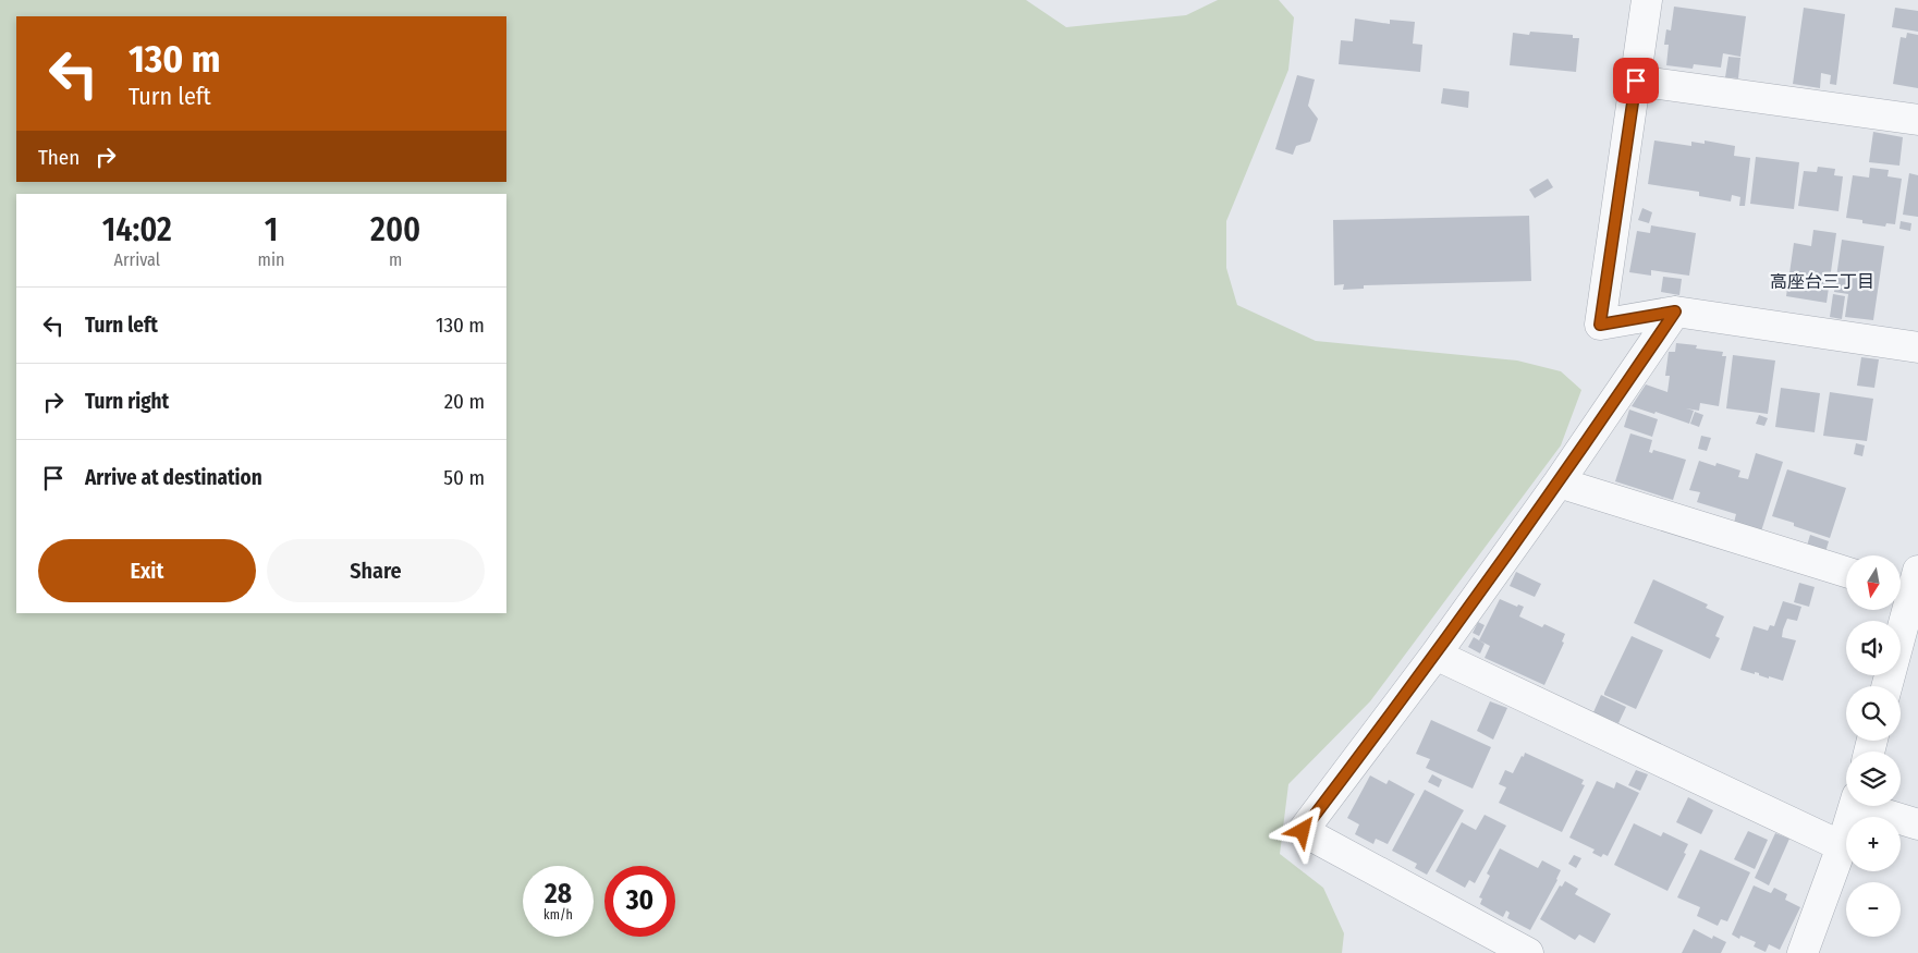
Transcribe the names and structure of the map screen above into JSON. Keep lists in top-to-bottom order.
{
  "districts": ["高座台三丁目"],
  "north": "bottom",
  "page": {
    "turn": ["130 m", "Turn left"],
    "then": "Then",
    "eta": [
      "14:02",
      "Arrival",
      "1",
      "min",
      "200",
      "m"
    ],
    "list": [
      {
        "name": "Turn left",
        "value": "130 m"
      },
      {
        "name": "Turn right",
        "value": "20 m"
      },
      {
        "name": "Arrive at destination",
        "value": "50 m"
      }
    ],
    "buttons": ["Exit", "Share"],
    "map_buttons": ["+", "−"],
    "speed": "28 km/h",
    "limit": "30"
  }
}
